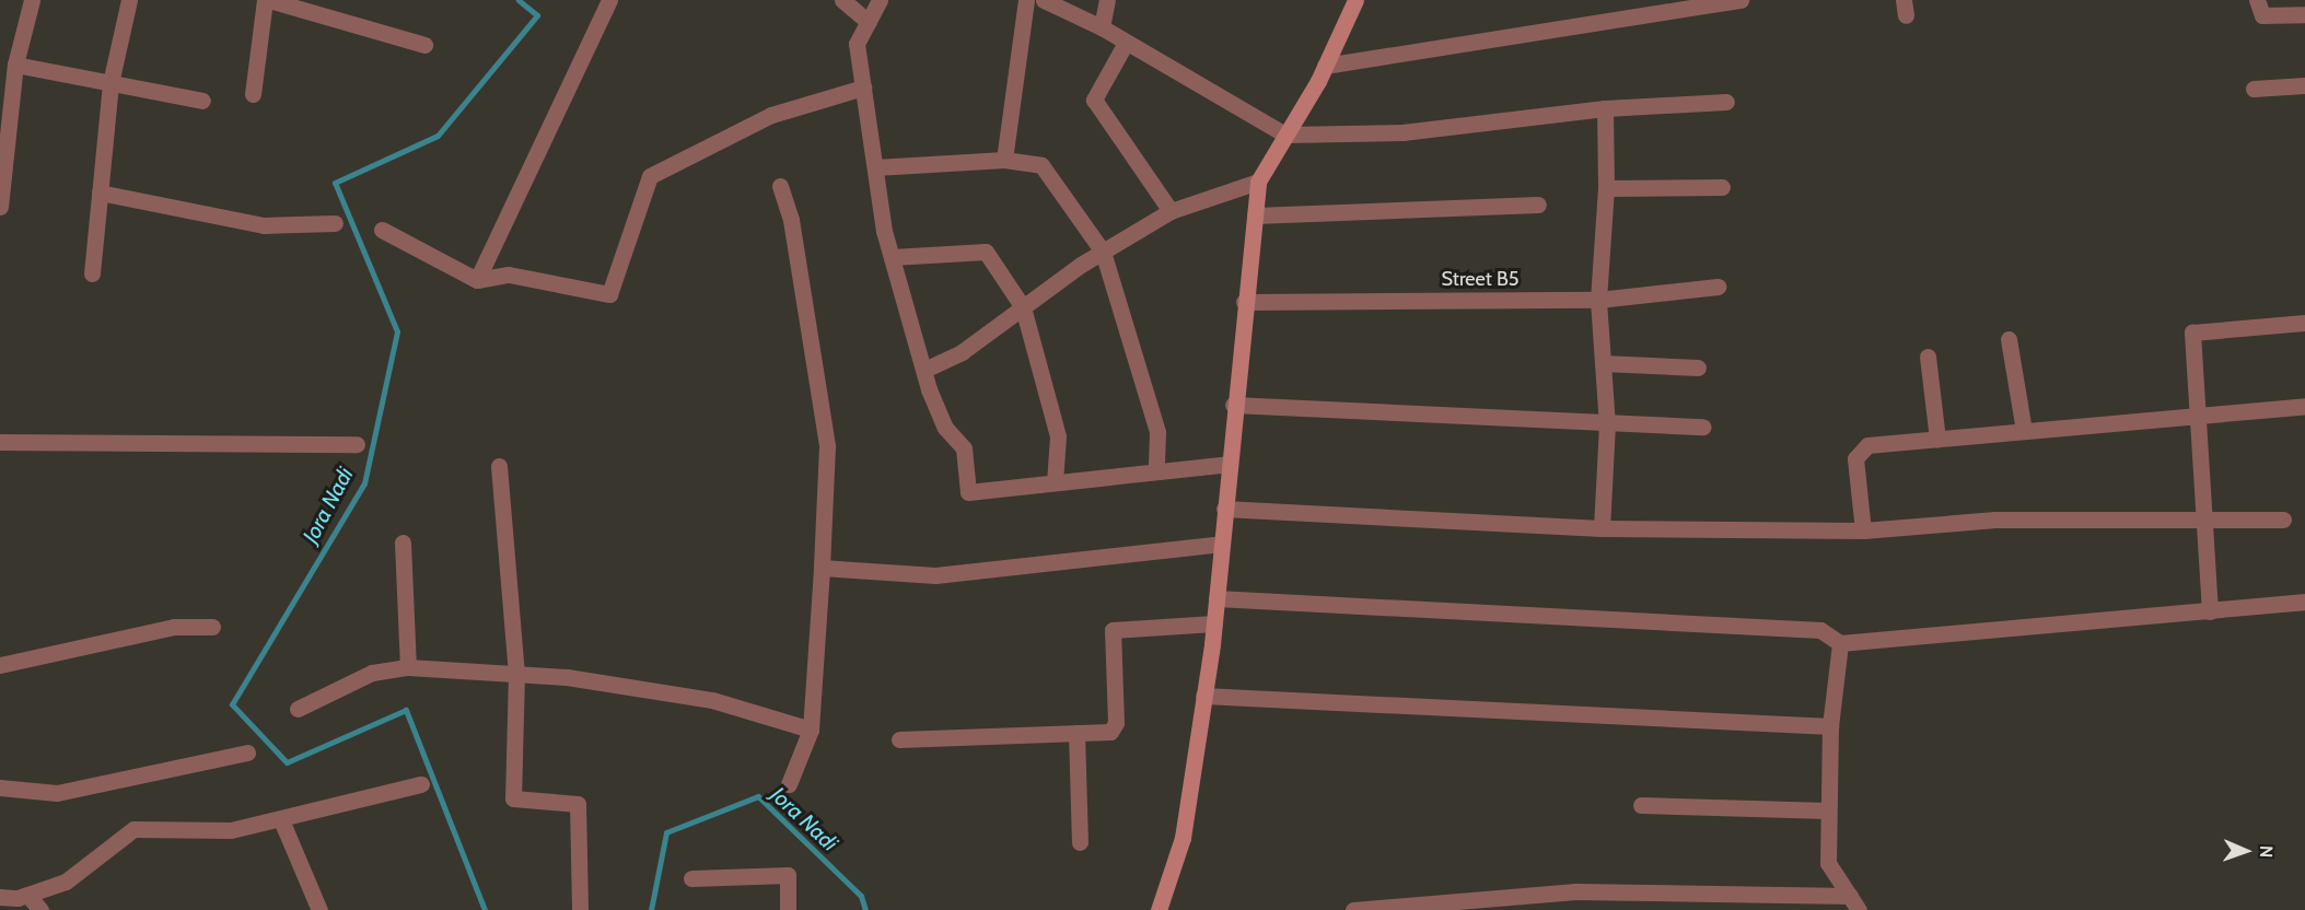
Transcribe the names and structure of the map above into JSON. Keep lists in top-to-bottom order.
{
  "streets": {
    "street": ["Street B5"]
  },
  "water": ["Jora Nadi"],
  "north": "right"
}
